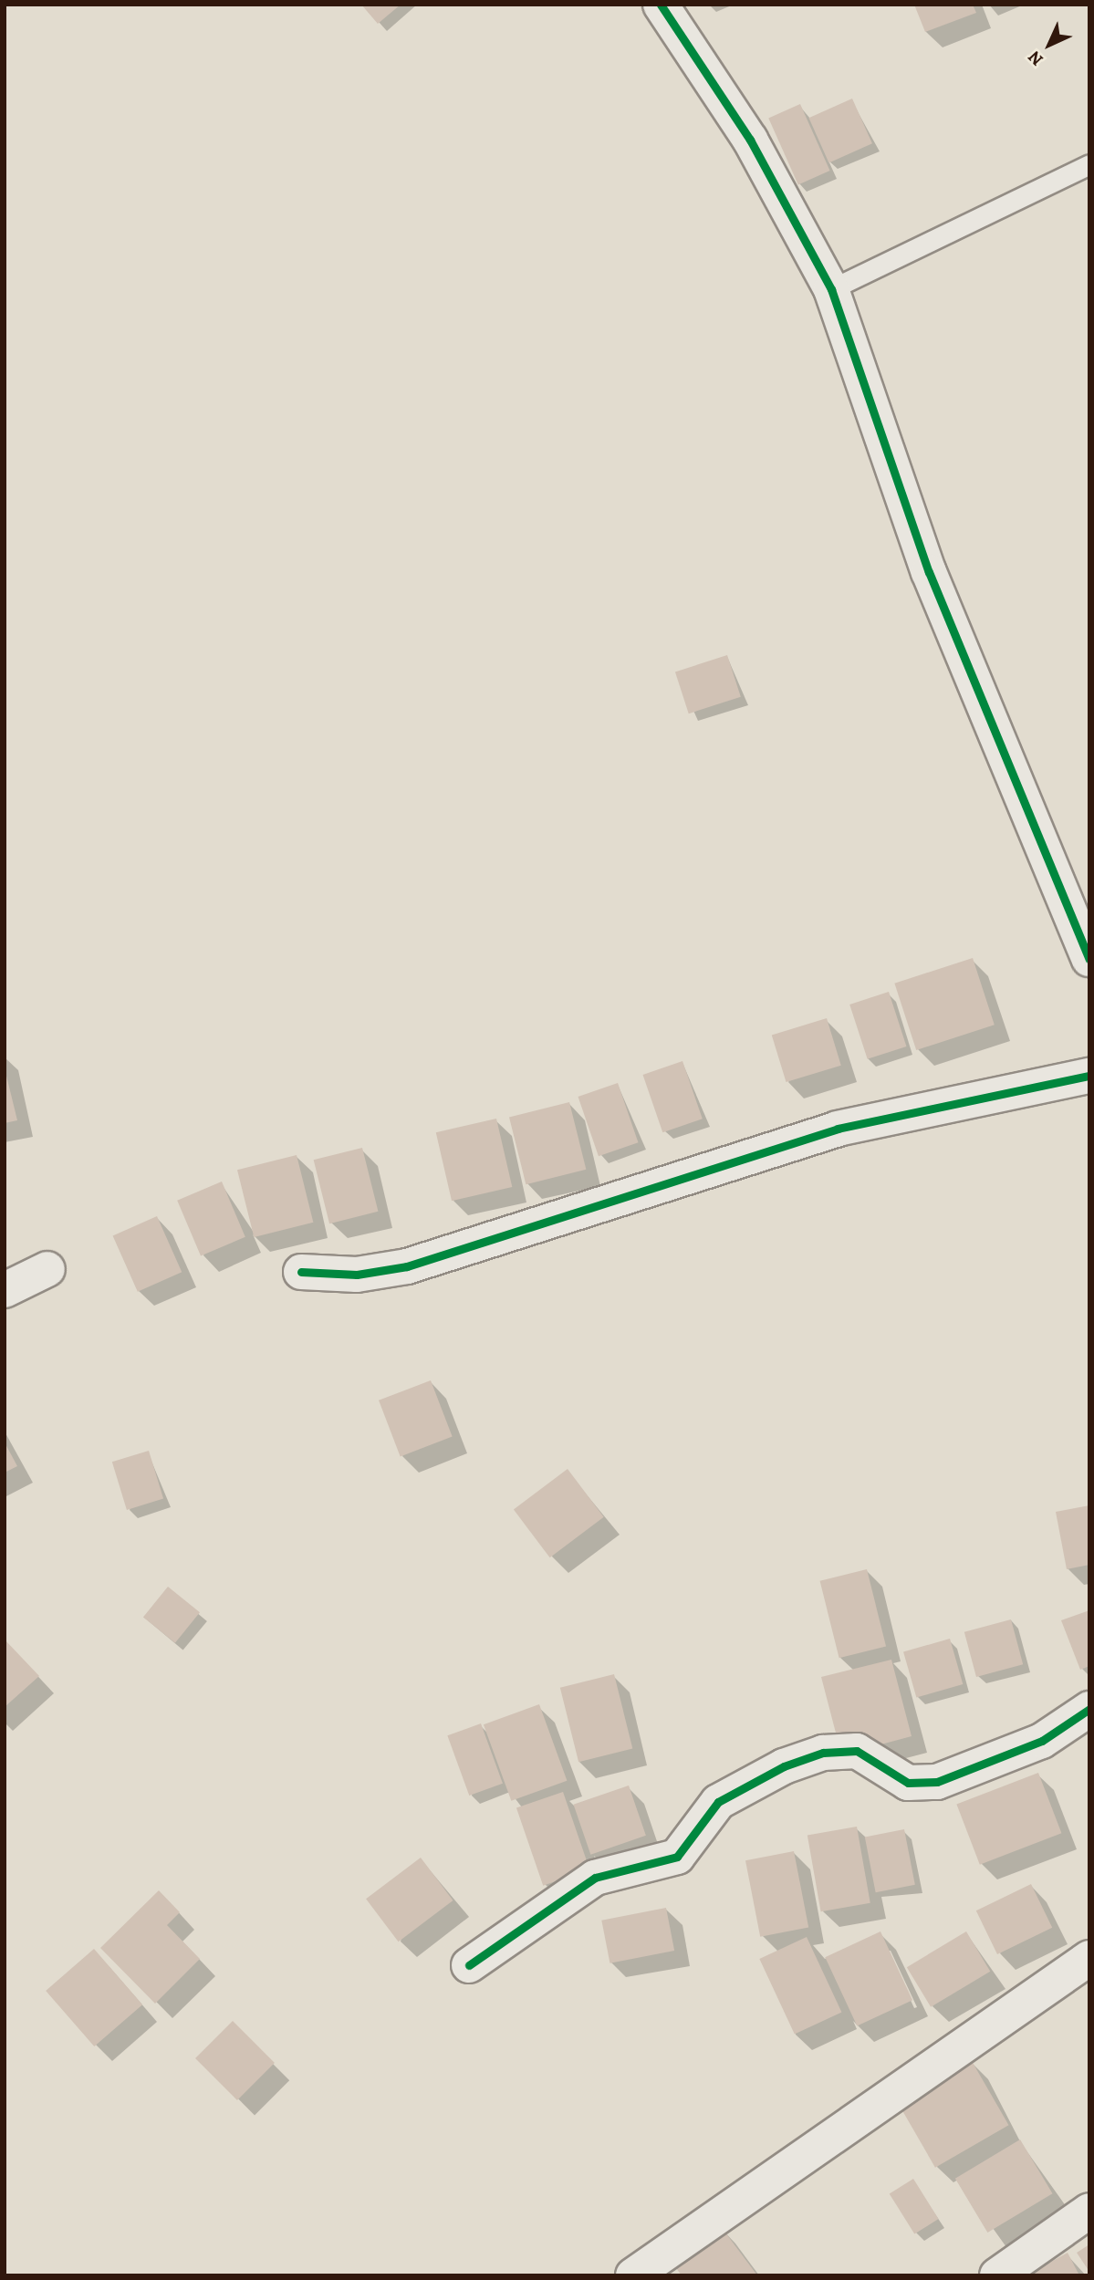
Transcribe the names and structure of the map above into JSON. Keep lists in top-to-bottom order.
{
  "north": "bottom left"
}
